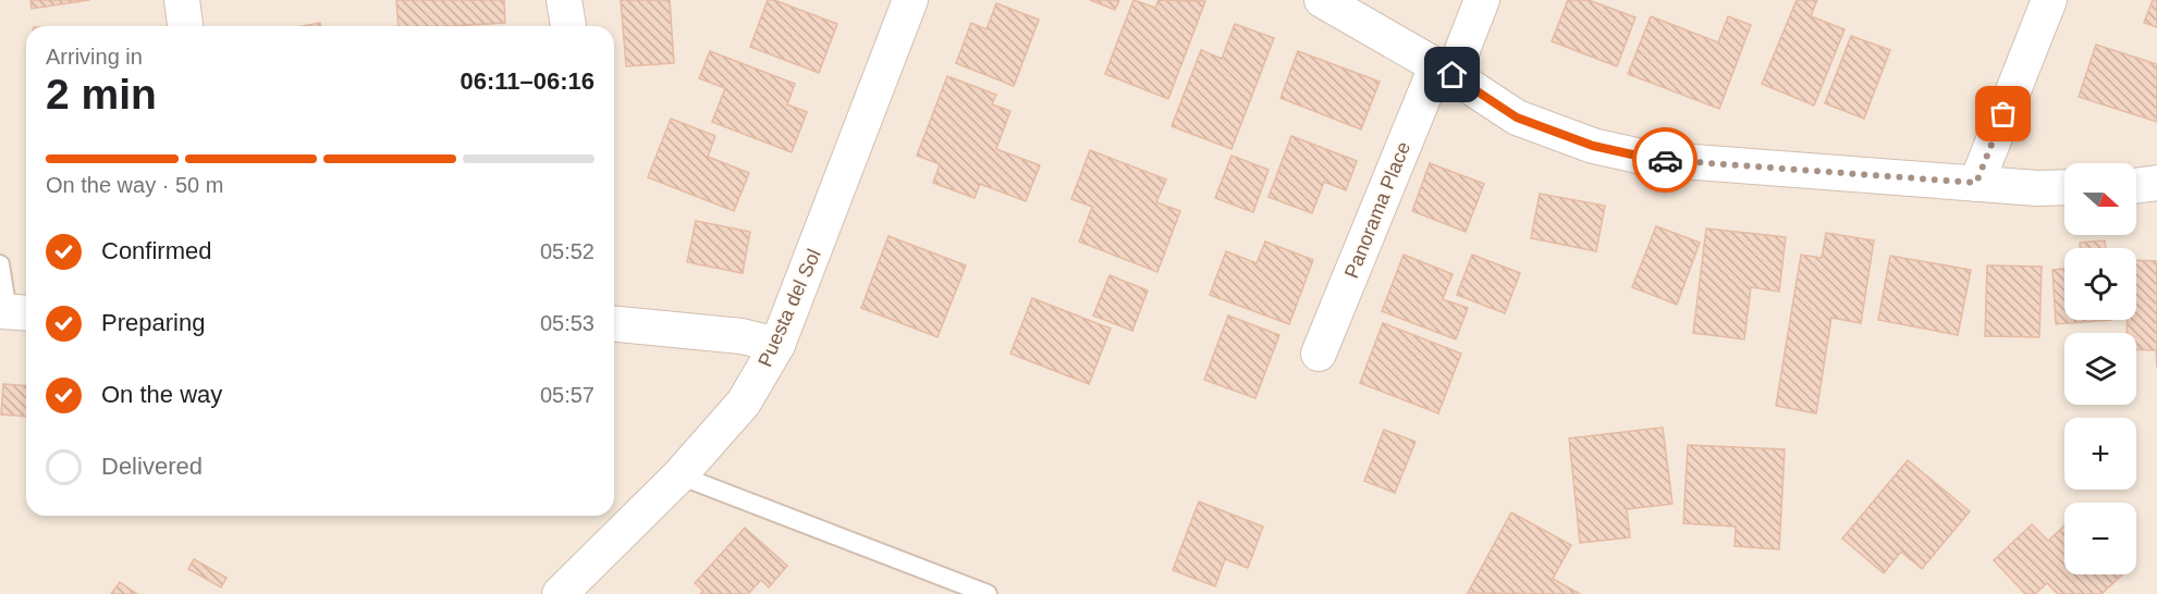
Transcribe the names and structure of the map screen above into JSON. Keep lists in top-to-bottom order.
{
  "streets": {
    "street": ["Panorama Place", "Puesta del Sol"]
  },
  "north": "right",
  "page": {
    "heading": ["2 min", "Arriving in", "06:11–06:16"],
    "bar": "On the way · 50 m",
    "map_buttons": ["+", "−"],
    "list": [
      ["Confirmed", "05:52"],
      ["Preparing", "05:53"],
      ["On the way", "05:57"],
      "Delivered"
    ]
  }
}
